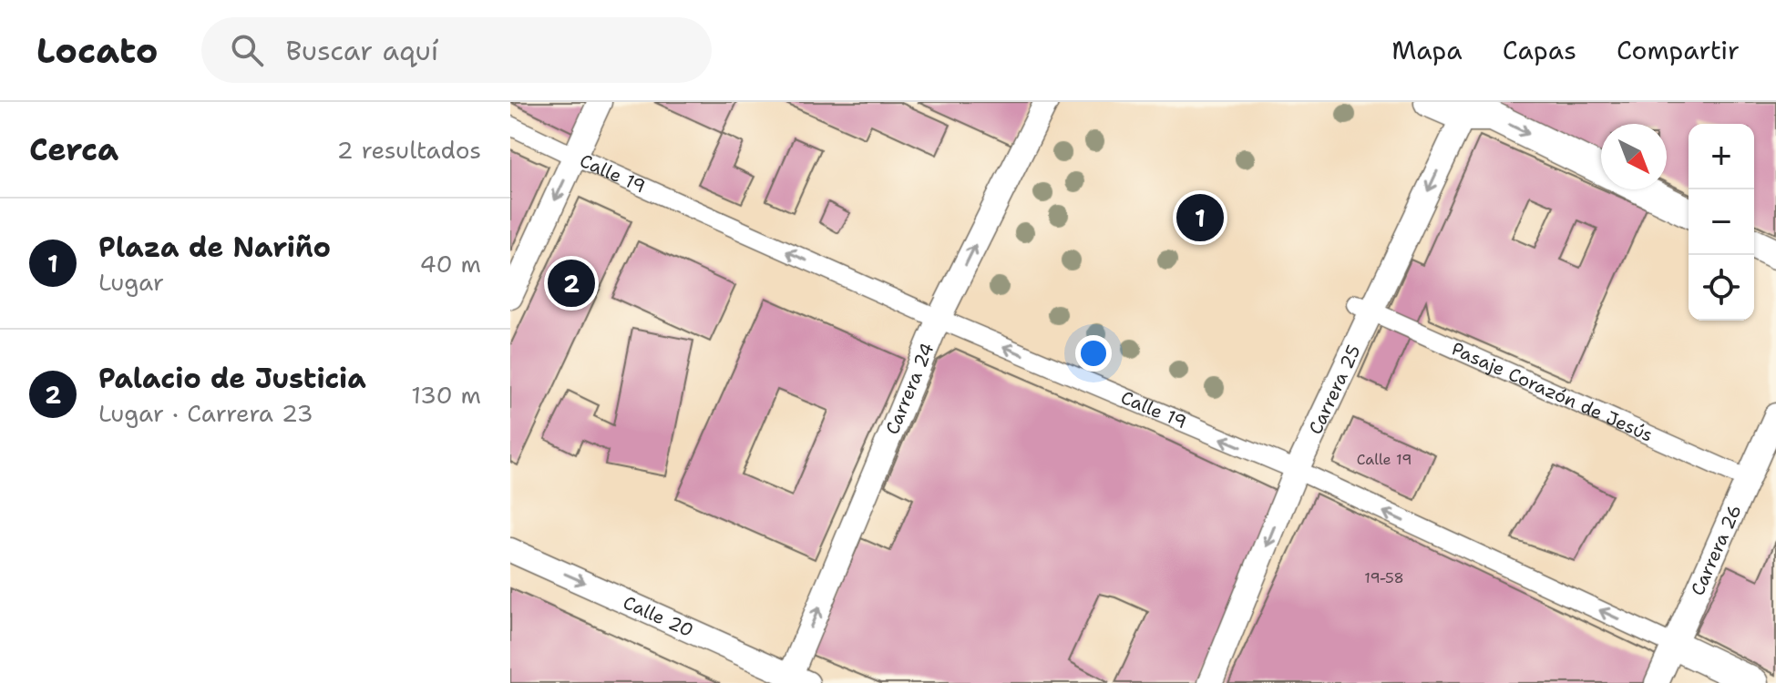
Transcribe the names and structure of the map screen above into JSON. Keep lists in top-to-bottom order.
{
  "streets": {
    "street": [
      "Calle 19",
      "Carrera 24",
      "Carrera 25",
      "Pasaje Corazón de Jesús",
      "Carrera 26",
      "Calle 20"
    ]
  },
  "crossings": [
    ["Calle 19", "Carrera 24"],
    ["Calle 19", "Carrera 25"],
    ["Calle 19", "Carrera 26"],
    ["Carrera 24", "Calle 20"],
    ["Carrera 25", "Pasaje Corazón de Jesús"],
    ["Pasaje Corazón de Jesús", "Carrera 26"]
  ],
  "one_way": [
    "Calle 19",
    "Carrera 24",
    "Carrera 25",
    "Calle 20"
  ],
  "house_numbers": ["Calle 19", "19-58"],
  "north": "bottom right",
  "page": {
    "header": "Locato",
    "search": "Buscar aquí",
    "nav": ["Mapa", "Capas", "Compartir"],
    "heading": ["Cerca", "2 resultados"],
    "map_buttons": ["+", "−"],
    "pins": ["1", "2"],
    "list": [
      {
        "mark": "1",
        "name": "Plaza de Nariño",
        "note": "Lugar",
        "value": "40 m"
      },
      {
        "mark": "2",
        "name": "Palacio de Justicia",
        "note": "Lugar · Carrera 23",
        "value": "130 m"
      }
    ]
  }
}
